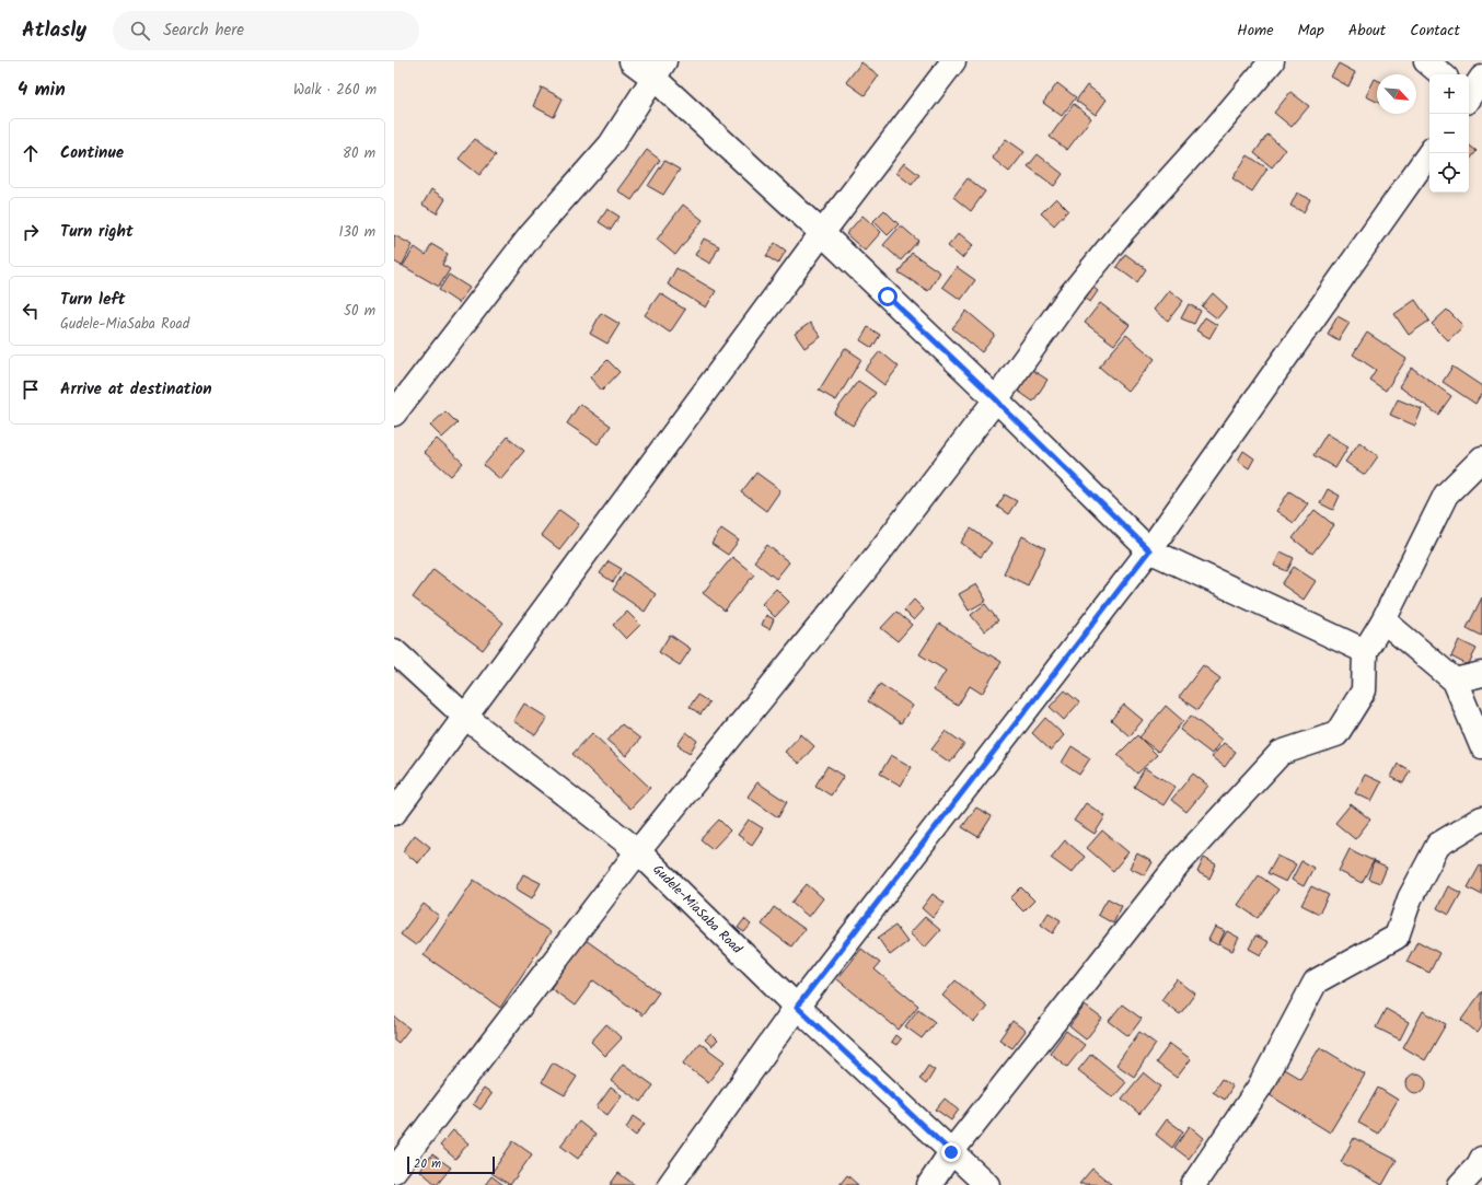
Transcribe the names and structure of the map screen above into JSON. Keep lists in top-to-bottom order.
{
  "streets": {
    "street": ["Gudele-MiaSaba Road"]
  },
  "scale_bar": "20 m",
  "north": "bottom right",
  "page": {
    "header": "Atlasly",
    "search": "Search here",
    "nav": [
      "Home",
      "Map",
      "About",
      "Contact"
    ],
    "heading": ["4 min", "Walk · 260 m"],
    "map_buttons": ["+", "−"],
    "list": [
      ["Continue", "80 m"],
      ["Turn right", "130 m"],
      ["Turn left", "Gudele-MiaSaba Road", "50 m"],
      "Arrive at destination"
    ],
    "scale": "20 m"
  }
}
